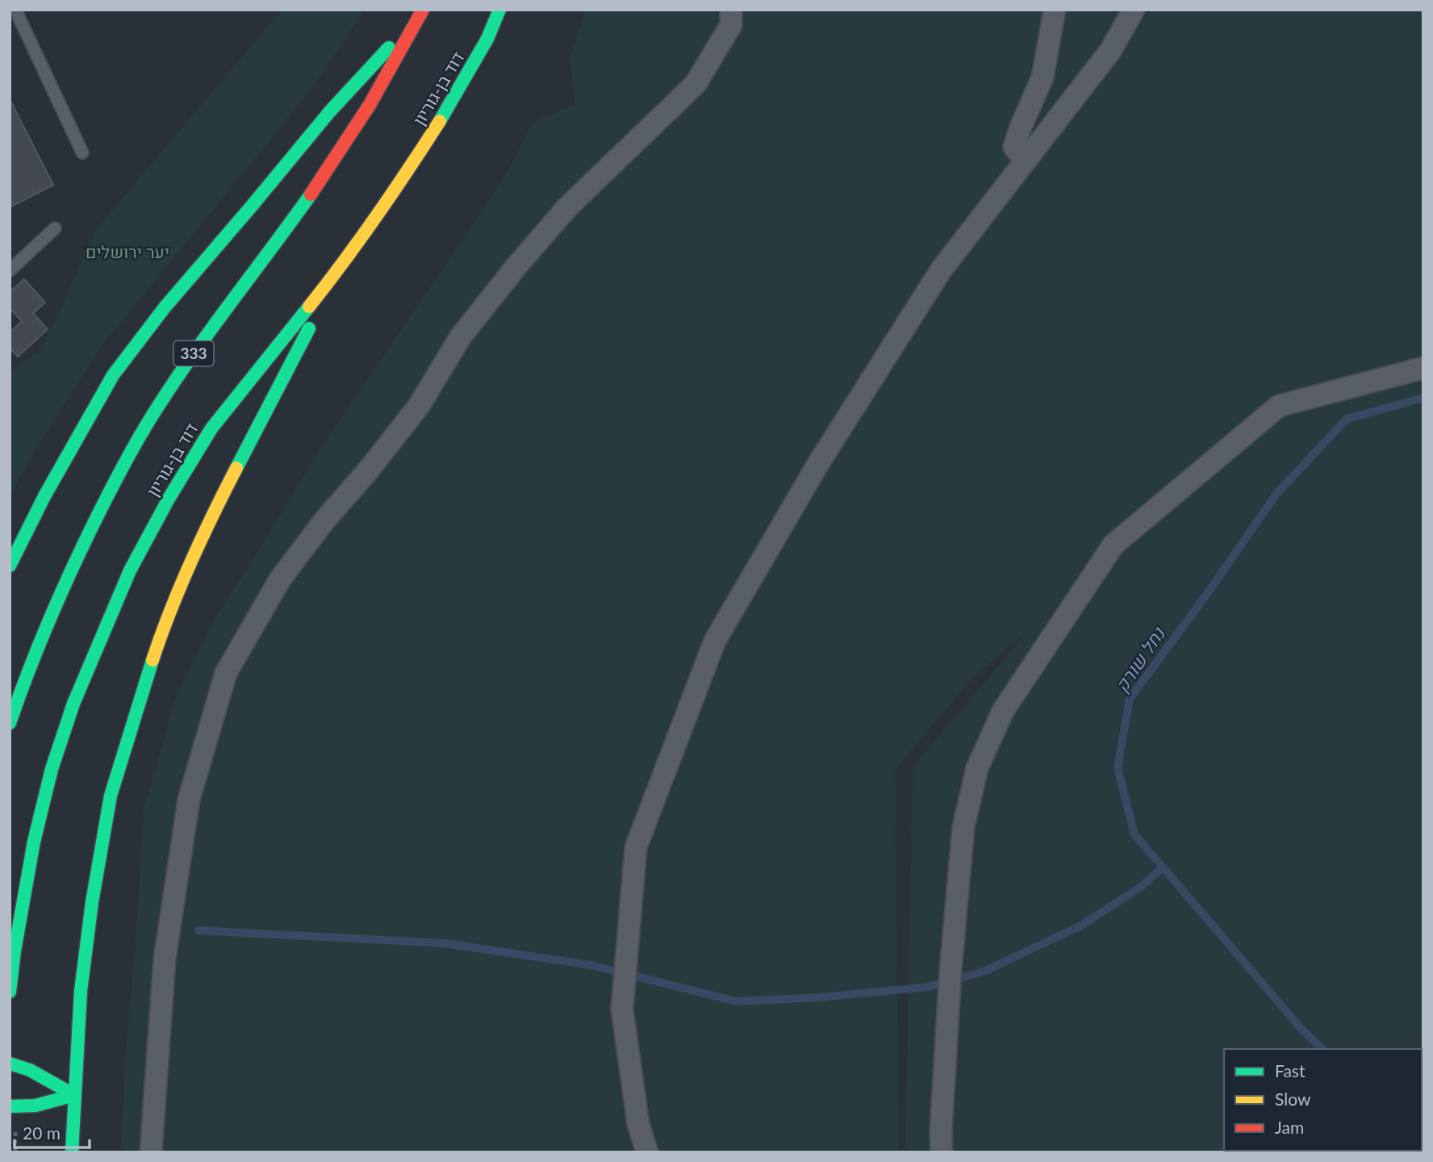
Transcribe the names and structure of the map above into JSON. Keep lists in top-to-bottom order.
{
  "streets": {
    "main road": ["דוד בן-גוריון", "333"]
  },
  "water": ["נחל שורק"],
  "parks": ["יער ירושלים"],
  "legend": ["Fast", "Slow", "Jam"],
  "scale_bar": "20 m"
}
